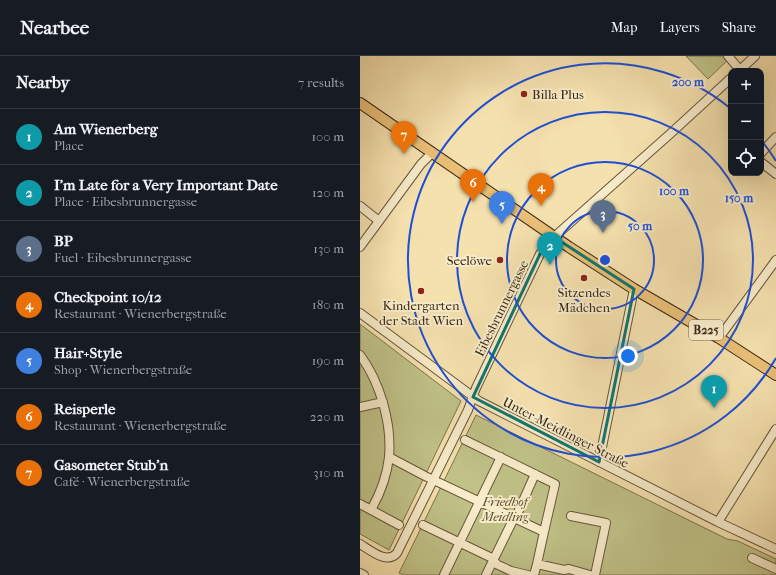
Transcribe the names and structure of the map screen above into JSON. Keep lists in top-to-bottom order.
{
  "streets": {
    "main road": ["B225"],
    "street": ["Eibesbrunnergasse", "Unter-Meidlinger Straße"]
  },
  "crossings": [
    ["Eibesbrunnergasse", "B225"],
    ["Eibesbrunnergasse", "Unter-Meidlinger Straße"]
  ],
  "parks": ["Friedhof Meidling"],
  "places": [
    "Billa Plus",
    "Seelöwe",
    "Sitzendes Mädchen",
    "Kindergarten der Stadt Wien"
  ],
  "page": {
    "header": "Nearbee",
    "nav": ["Map", "Layers", "Share"],
    "heading": ["Nearby", "7 results"],
    "map_buttons": ["+", "−"],
    "list": [
      {
        "mark": "1",
        "name": "Am Wienerberg",
        "note": "Place",
        "value": "100 m"
      },
      {
        "mark": "2",
        "name": "I’m Late for a Very Important Date",
        "note": "Place · Eibesbrunnergasse",
        "value": "120 m"
      },
      {
        "mark": "3",
        "name": "BP",
        "note": "Fuel · Eibesbrunnergasse",
        "value": "130 m"
      },
      {
        "mark": "4",
        "name": "Checkpoint 10/12",
        "note": "Restaurant · Wienerbergstraße",
        "value": "180 m"
      },
      {
        "mark": "5",
        "name": "Hair+Style",
        "note": "Shop · Wienerbergstraße",
        "value": "190 m"
      },
      {
        "mark": "6",
        "name": "Reisperle",
        "note": "Restaurant · Wienerbergstraße",
        "value": "220 m"
      },
      {
        "mark": "7",
        "name": "Gasometer Stub'n",
        "note": "Café · Wienerbergstraße",
        "value": "310 m"
      }
    ],
    "pins": [
      "7",
      "6",
      "4",
      "5",
      "3",
      "2",
      "1"
    ]
  },
  "rings": [
    "200 m",
    "100 m",
    "150 m",
    "50 m"
  ]
}
